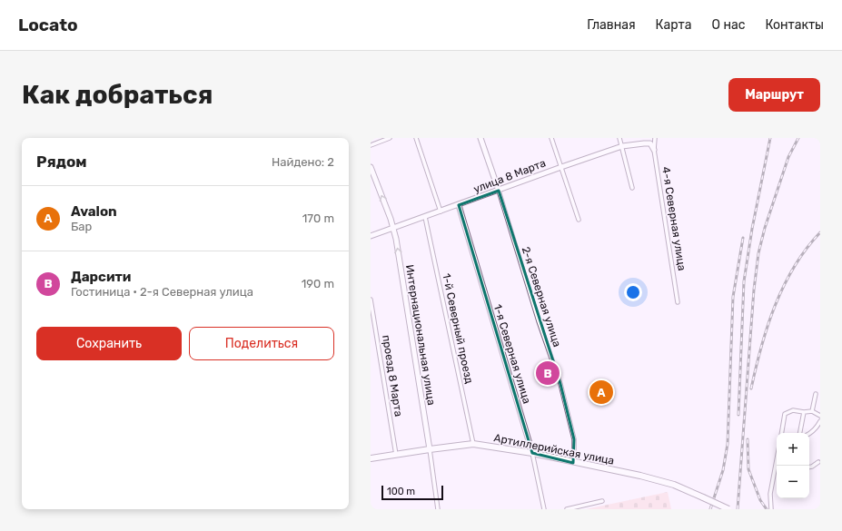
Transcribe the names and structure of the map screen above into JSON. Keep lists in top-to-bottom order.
{
  "streets": {
    "main road": ["Артиллерийская улица"],
    "street": [
      "улица 8 Марта",
      "4-я Северная улица",
      "2-я Северная улица",
      "1-й Северный проезд",
      "Интернациональная улица",
      "1-я Северная улица",
      "проезд 8 Марта"
    ]
  },
  "crossings": [
    ["улица 8 Марта", "2-я Северная улица"],
    ["улица 8 Марта", "1-й Северный проезд"],
    ["улица 8 Марта", "Интернациональная улица"],
    ["улица 8 Марта", "1-я Северная улица"],
    ["2-я Северная улица", "Артиллерийская улица"],
    ["1-й Северный проезд", "Артиллерийская улица"],
    ["Интернациональная улица", "Артиллерийская улица"],
    ["1-я Северная улица", "Артиллерийская улица"],
    ["проезд 8 Марта", "Артиллерийская улица"]
  ],
  "one_way": ["Интернациональная улица"],
  "scale_bar": "100 m",
  "page": {
    "header": "Locato",
    "nav": [
      "Главная",
      "Карта",
      "О нас",
      "Контакты"
    ],
    "buttons": [
      "Маршрут",
      ["Сохранить", "Поделиться"]
    ],
    "title": "Как добраться",
    "heading": ["Рядом", "Найдено: 2"],
    "list": [
      {
        "mark": "A",
        "name": "Avalon",
        "note": "Бар",
        "value": "170 m"
      },
      {
        "mark": "B",
        "name": "Дарсити",
        "note": "Гостиница · 2-я Северная улица",
        "value": "190 m"
      }
    ],
    "pins": ["B", "A"],
    "map_buttons": ["+", "−"],
    "scale": "100 m"
  }
}
